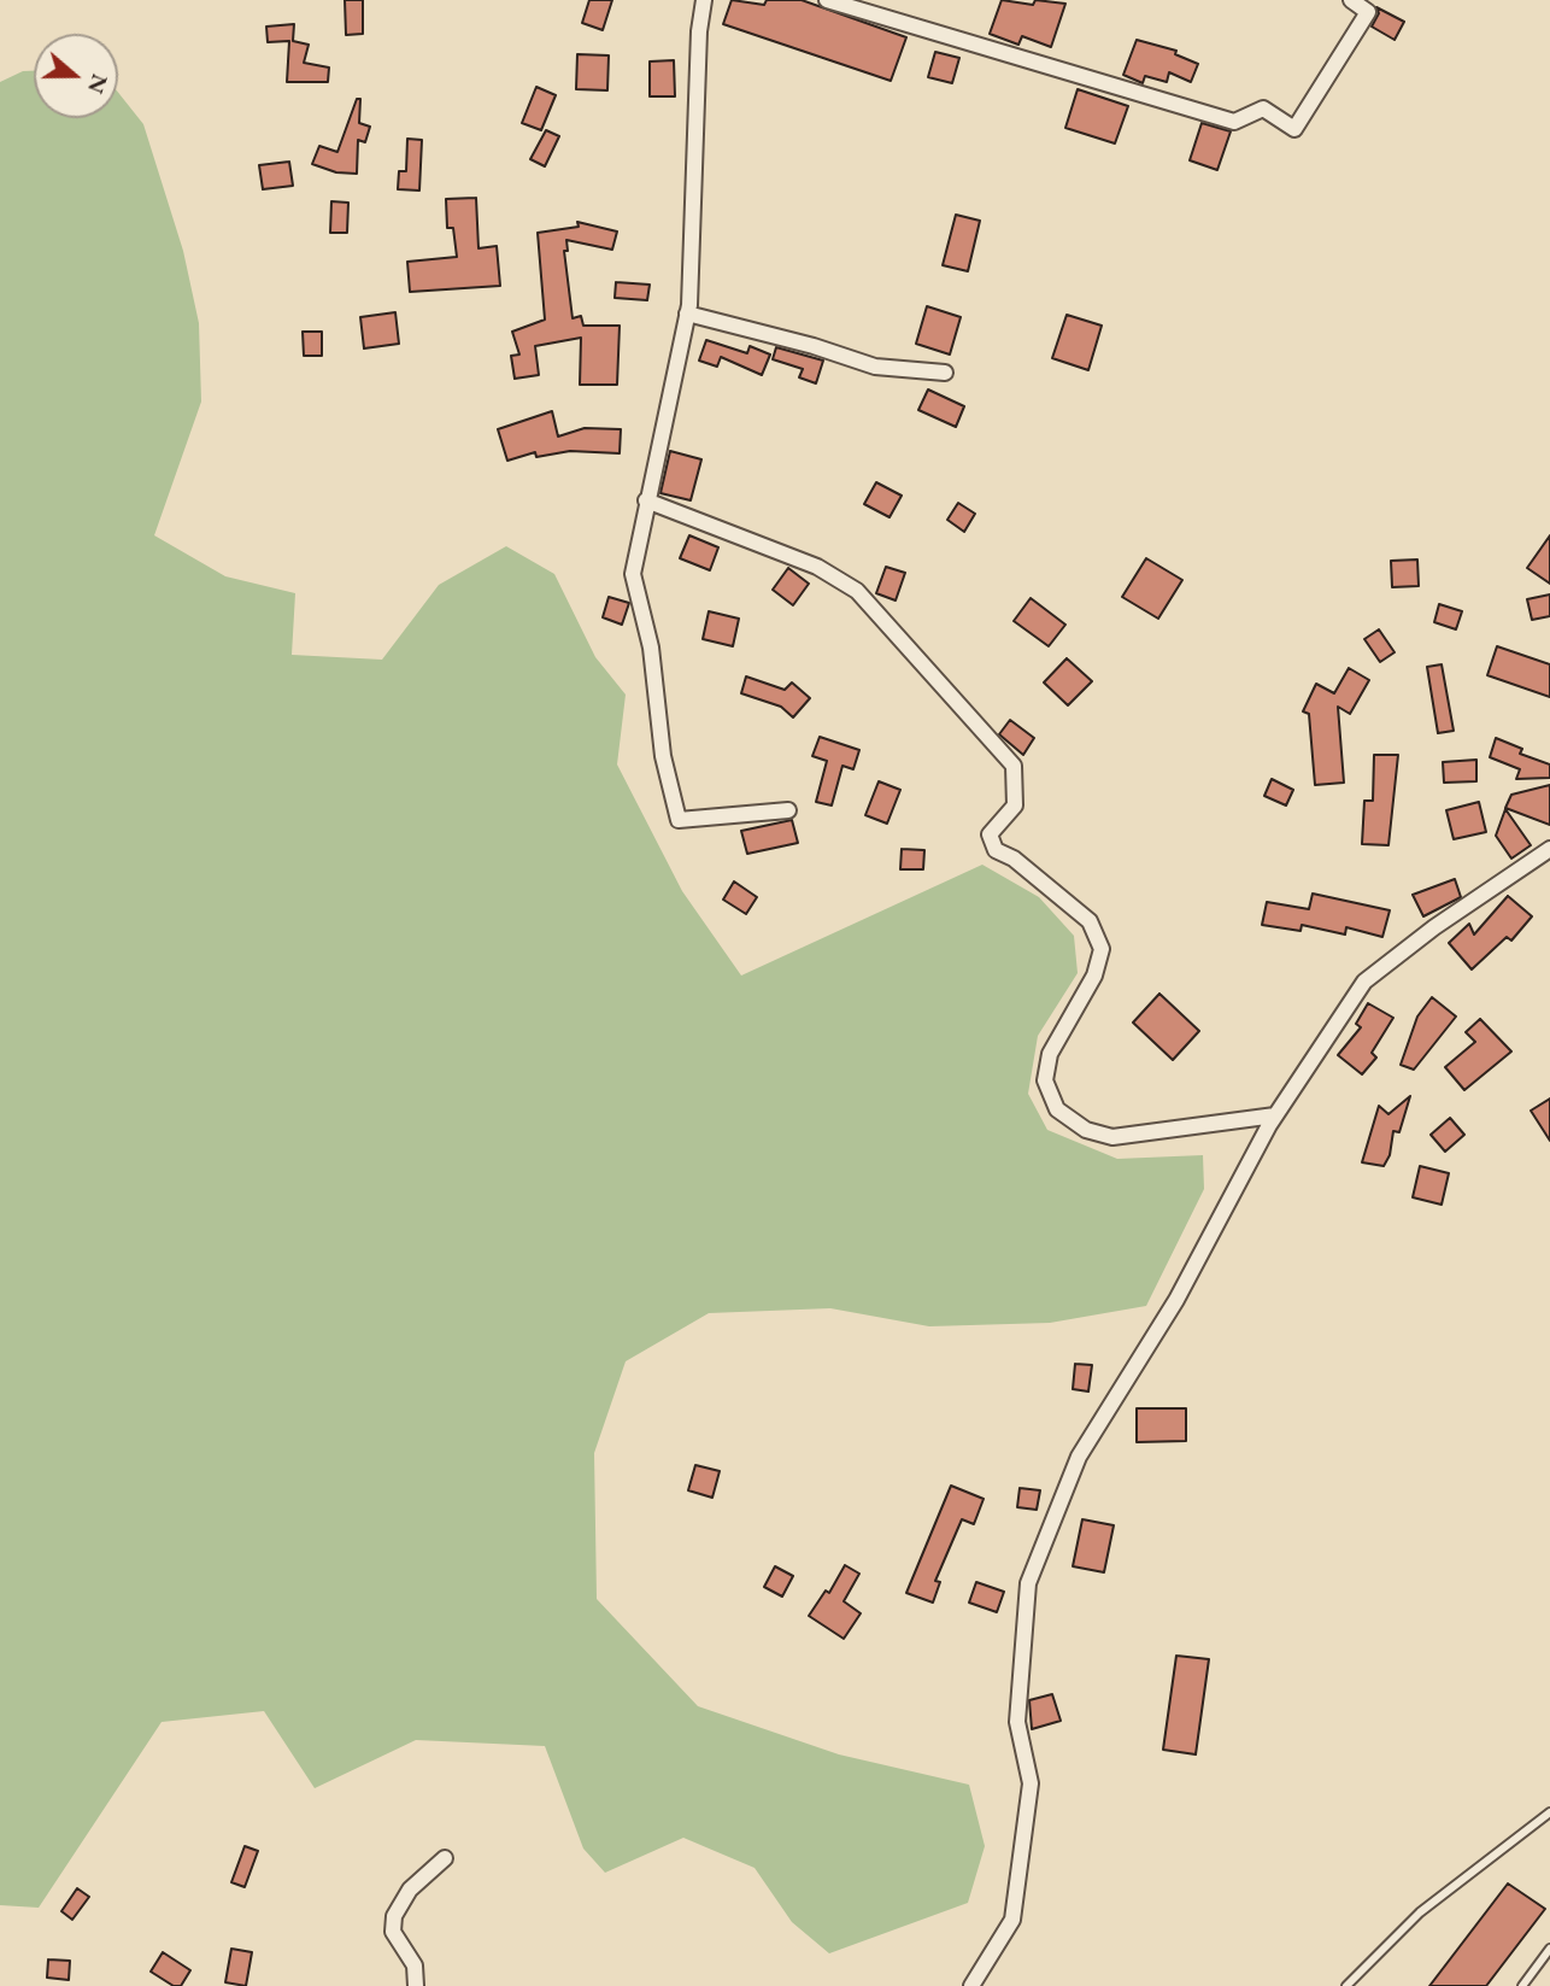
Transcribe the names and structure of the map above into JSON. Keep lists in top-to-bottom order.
{
  "north": "right"
}
